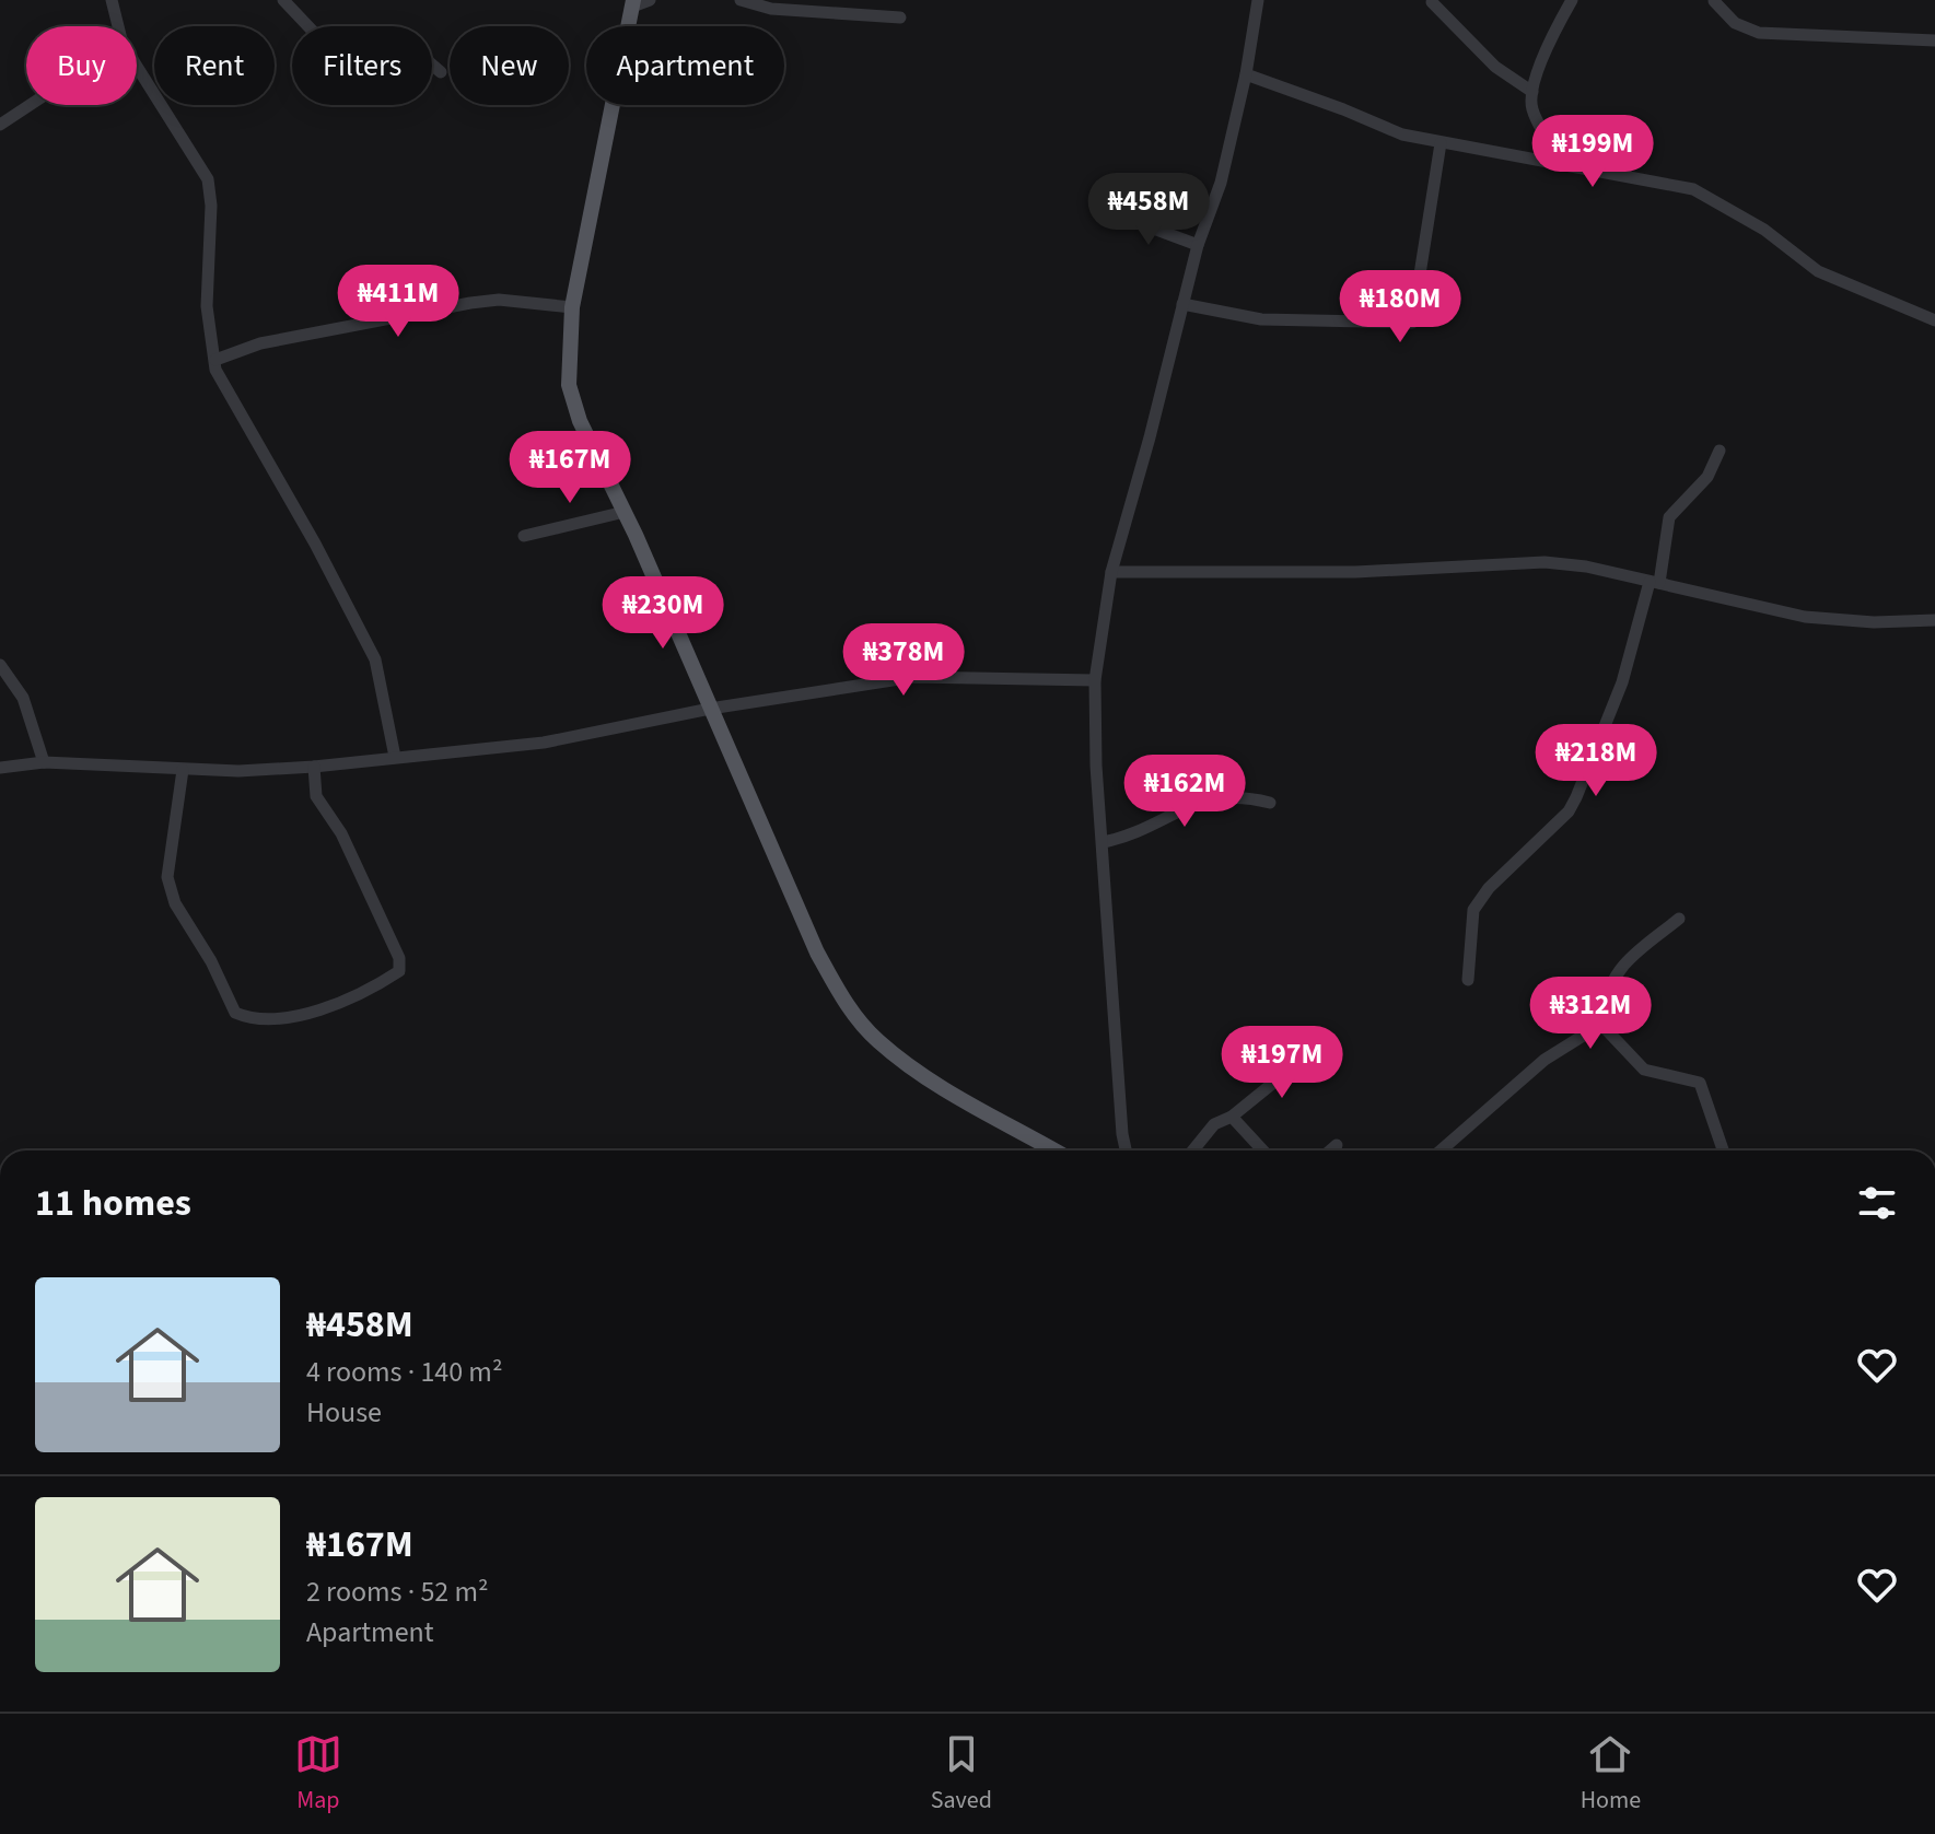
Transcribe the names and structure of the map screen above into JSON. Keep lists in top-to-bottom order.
{
  "page": {
    "chip": [
      "Buy",
      "Rent",
      "Filters",
      "New",
      "Apartment"
    ],
    "price": [
      "₦199M",
      "₦458M",
      "₦411M",
      "₦180M",
      "₦167M",
      "₦230M",
      "₦378M",
      "₦218M",
      "₦162M",
      "₦312M",
      "₦197M"
    ],
    "heading": "11 homes",
    "list": [
      {
        "name": "₦458M",
        "note": "4 rooms · 140 m² · House"
      },
      {
        "name": "₦167M",
        "note": "2 rooms · 52 m² · Apartment"
      }
    ],
    "tabs": ["Map", "Saved", "Home"]
  }
}
